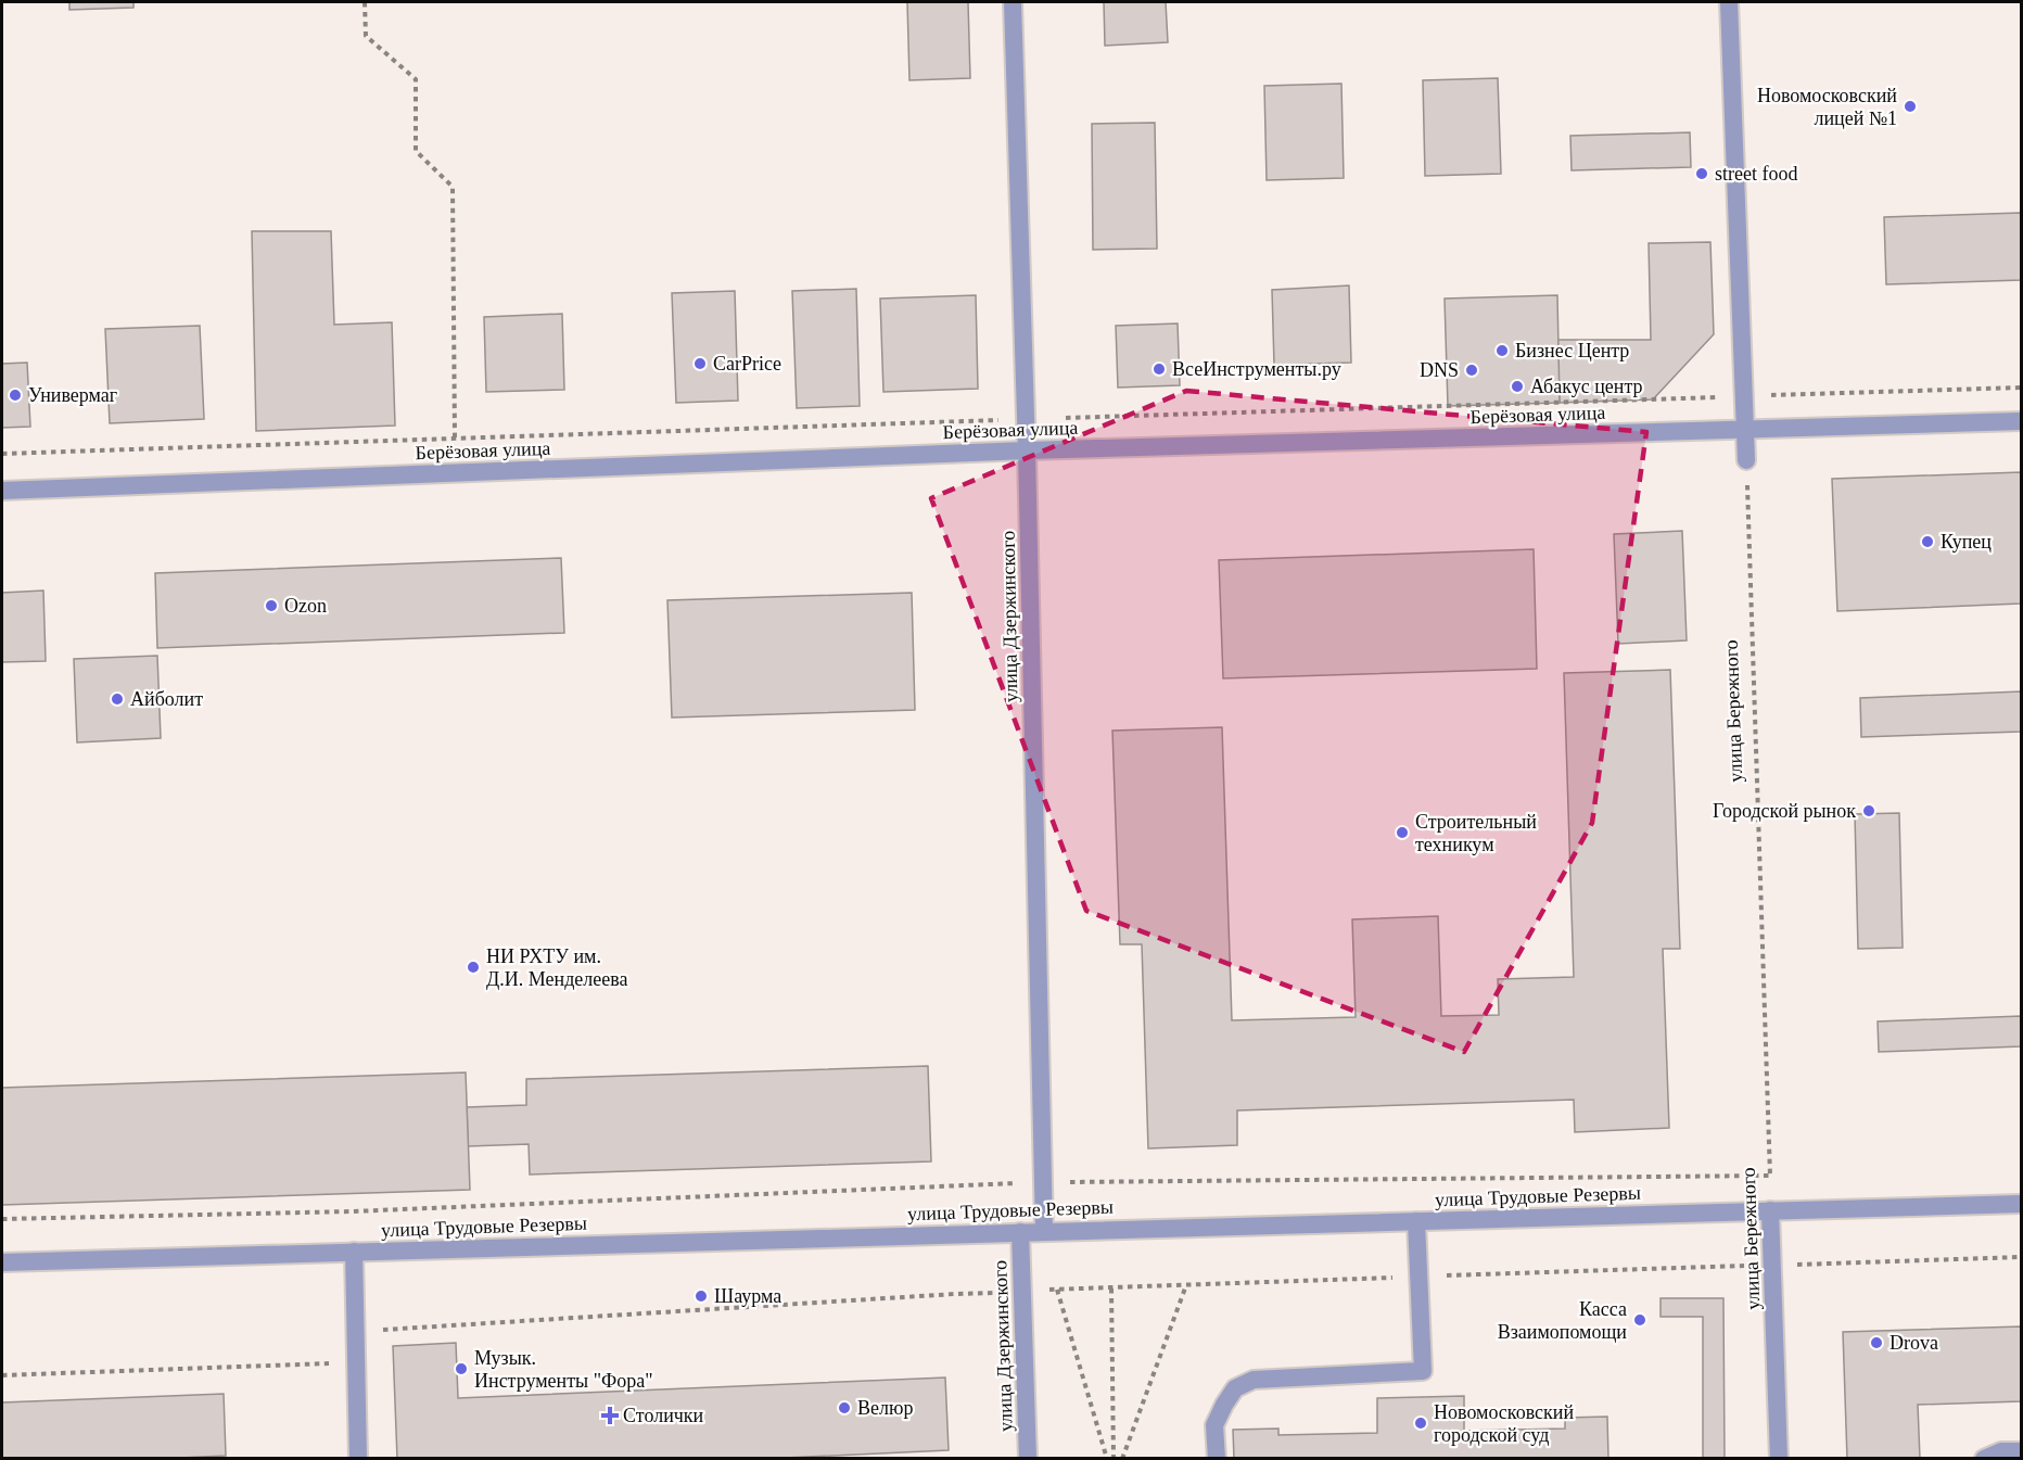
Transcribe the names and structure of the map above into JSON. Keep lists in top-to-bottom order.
{
  "streets": {
    "street": [
      "Берёзовая улица",
      "улица Дзержинского",
      "улица Бережного",
      "улица Трудовые Резервы"
    ]
  },
  "crossings": [
    ["Берёзовая улица", "улица Дзержинского"],
    ["улица Дзержинского", "улица Трудовые Резервы"],
    ["улица Бережного", "улица Трудовые Резервы"]
  ],
  "places": {
    "other": [
      "Новомосковский лицей №1",
      "street food",
      "Бизнес Центр",
      "CarPrice",
      "ВсеИнструменты.ру",
      "DNS",
      "Абакус центр",
      "Универмаг",
      "Купец",
      "Ozon",
      "Айболит",
      "Городской рынок",
      "Строительный техникум",
      "НИ РХТУ им. Д.И. Менделеева",
      "Шаурма",
      "Касса Взаимопомощи",
      "Drova",
      "Музык. Инструменты \"Фора\"",
      "Велюр",
      "Новомосковский городской суд"
    ],
    "health": ["Столички"]
  }
}
